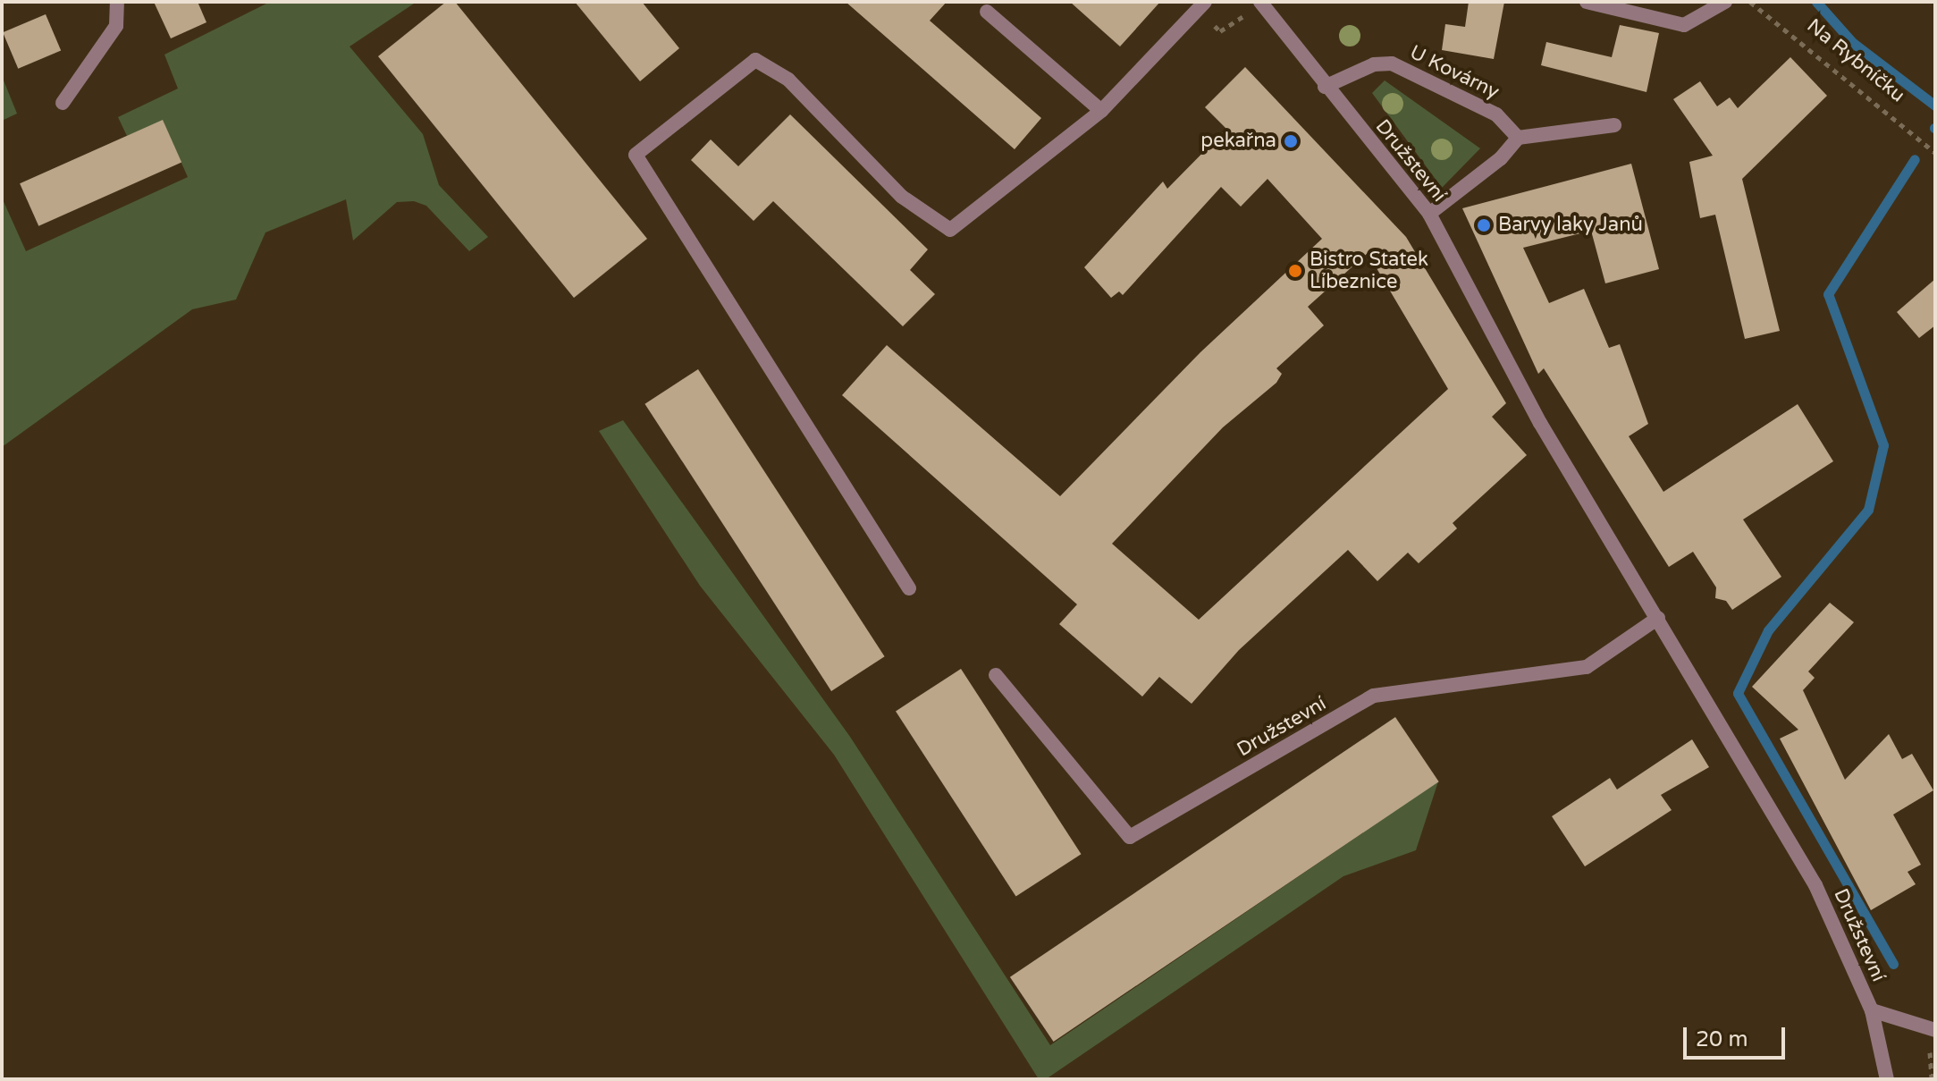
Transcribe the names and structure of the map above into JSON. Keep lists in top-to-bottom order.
{
  "streets": {
    "street": ["U Kovárny", "Družstevní"],
    "path": ["Na Rybníčku"]
  },
  "crossings": [
    ["U Kovárny", "Družstevní"]
  ],
  "places": ["pekařna", "Barvy laky Janů", "Bistro Statek Líbeznice"],
  "scale_bar": "20 m"
}
